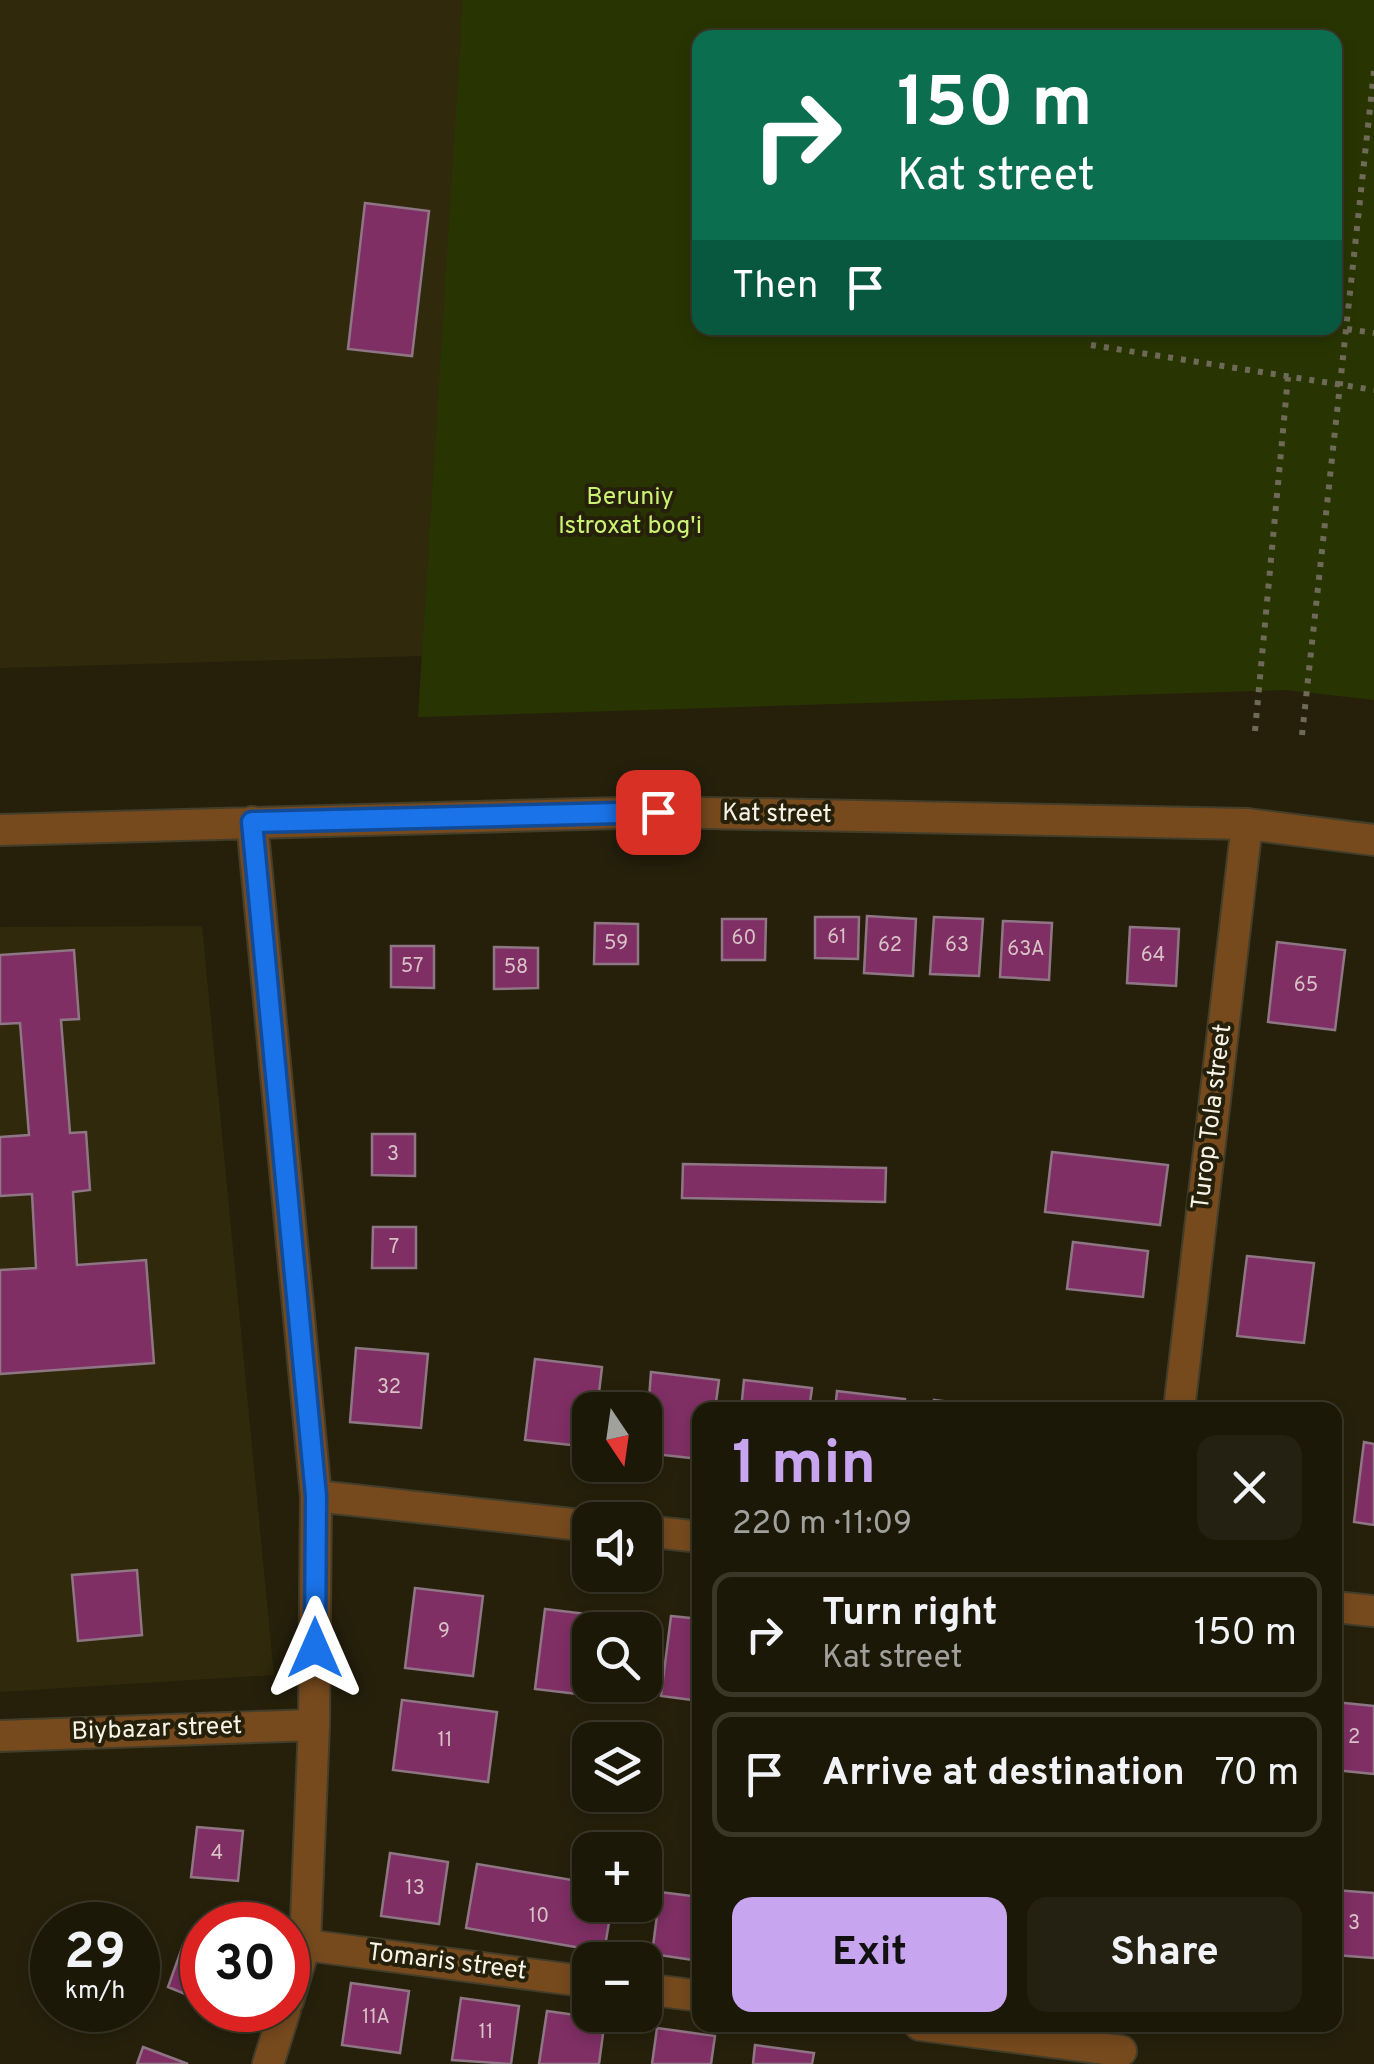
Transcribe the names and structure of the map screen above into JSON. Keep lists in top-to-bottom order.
{
  "streets": {
    "street": [
      "Kat street",
      "Turop Tola street",
      "Biybazar street",
      "Tomaris street"
    ]
  },
  "crossings": [
    ["Kat street", "Turop Tola street"]
  ],
  "parks": ["Beruniy Istroxat bog'i"],
  "house_numbers": [
    "61",
    "60",
    "59",
    "62",
    "63",
    "63A",
    "64",
    "57",
    "58",
    "65",
    "3",
    "7",
    "32",
    "9",
    "2",
    "11",
    "4",
    "13",
    "10",
    "3",
    "11A",
    "11"
  ],
  "north": "bottom",
  "page": {
    "turn": ["150 m", "Kat street"],
    "then": "Then",
    "map_buttons": ["+", "−"],
    "heading": ["1 min", "220 m · 11:09"],
    "list": [
      {
        "name": "Turn right",
        "note": "Kat street",
        "value": "150 m"
      },
      {
        "name": "Arrive at destination",
        "value": "70 m"
      }
    ],
    "buttons": ["Exit", "Share"],
    "speed": "29 km/h",
    "limit": "30"
  }
}
